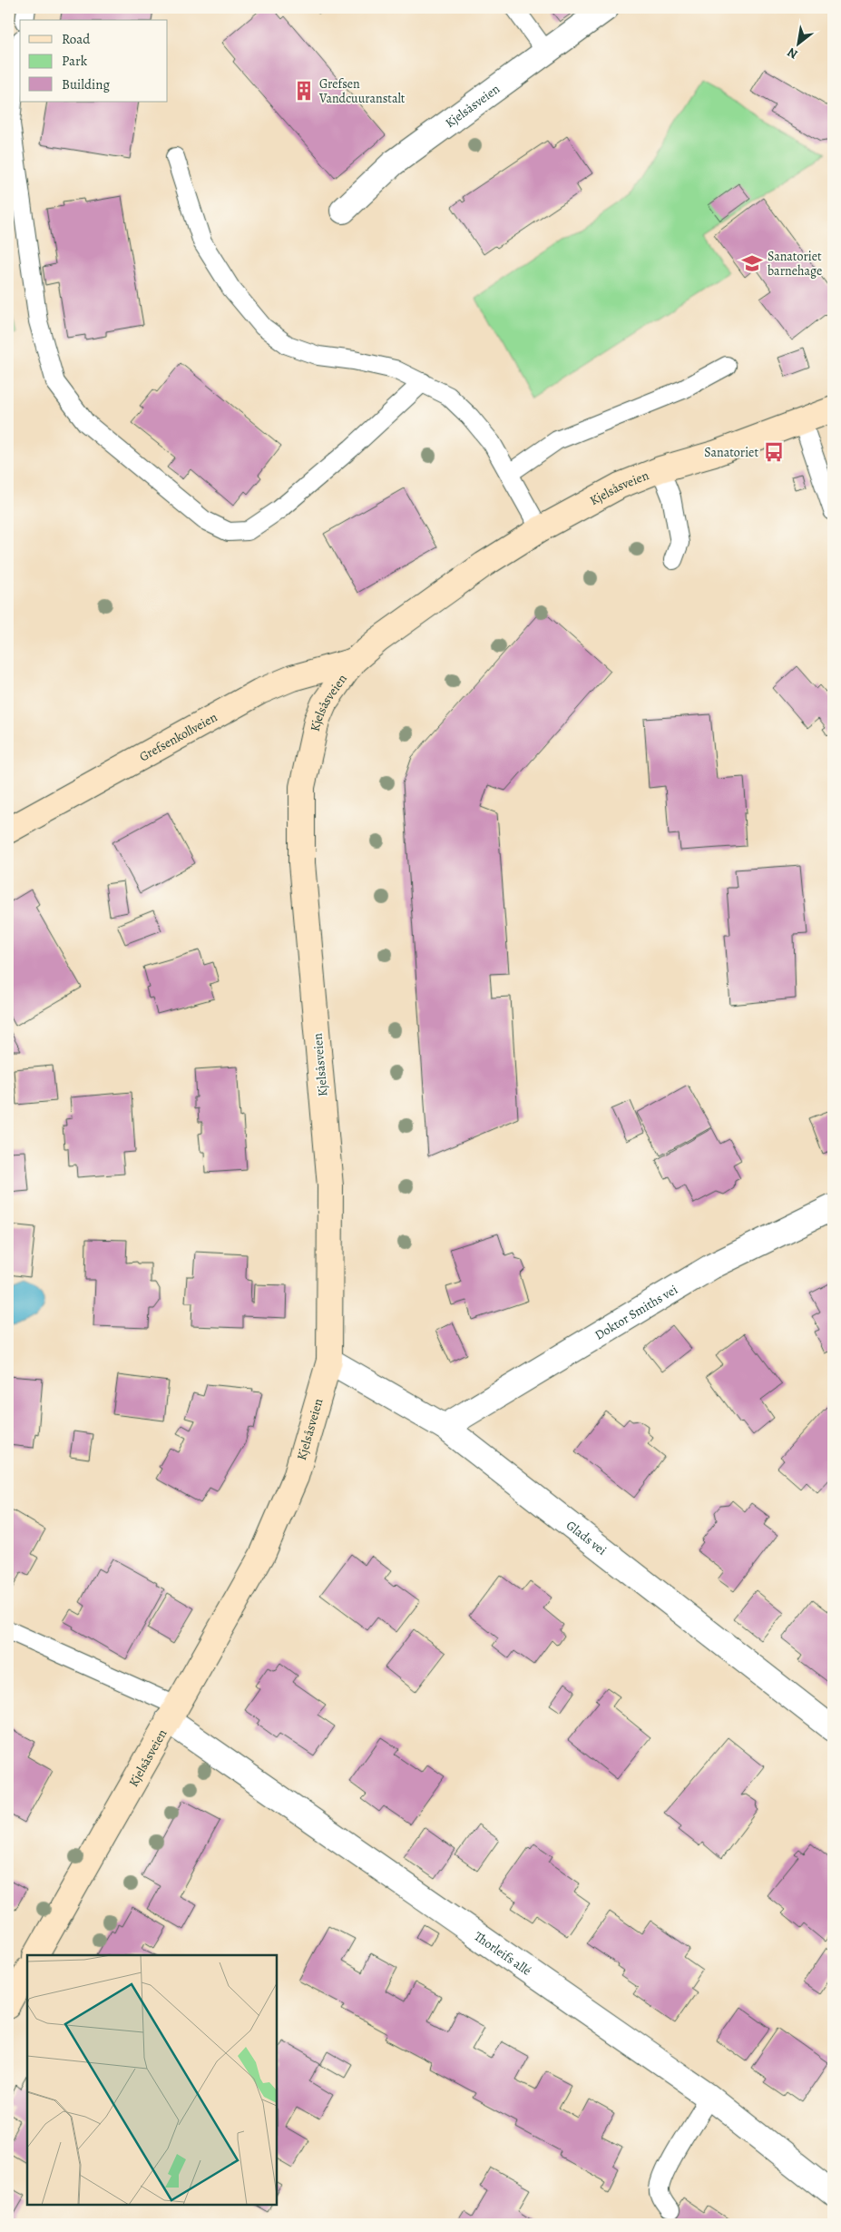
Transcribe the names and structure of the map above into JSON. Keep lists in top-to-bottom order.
{
  "streets": {
    "street": [
      "Kjelsåsveien",
      "Grefsenkollveien",
      "Doktor Smiths vei",
      "Glads vei",
      "Thorleifs allé"
    ]
  },
  "crossings": [
    ["Kjelsåsveien", "Grefsenkollveien"],
    ["Kjelsåsveien", "Glads vei"],
    ["Kjelsåsveien", "Thorleifs allé"],
    ["Doktor Smiths vei", "Glads vei"]
  ],
  "places": {
    "building": ["Grefsen Vandcuuranstalt"],
    "school or university": ["Sanatoriet barnehage"],
    "bus stop": ["Sanatoriet"]
  },
  "legend": ["Road", "Park", "Building"],
  "north": "bottom left"
}
